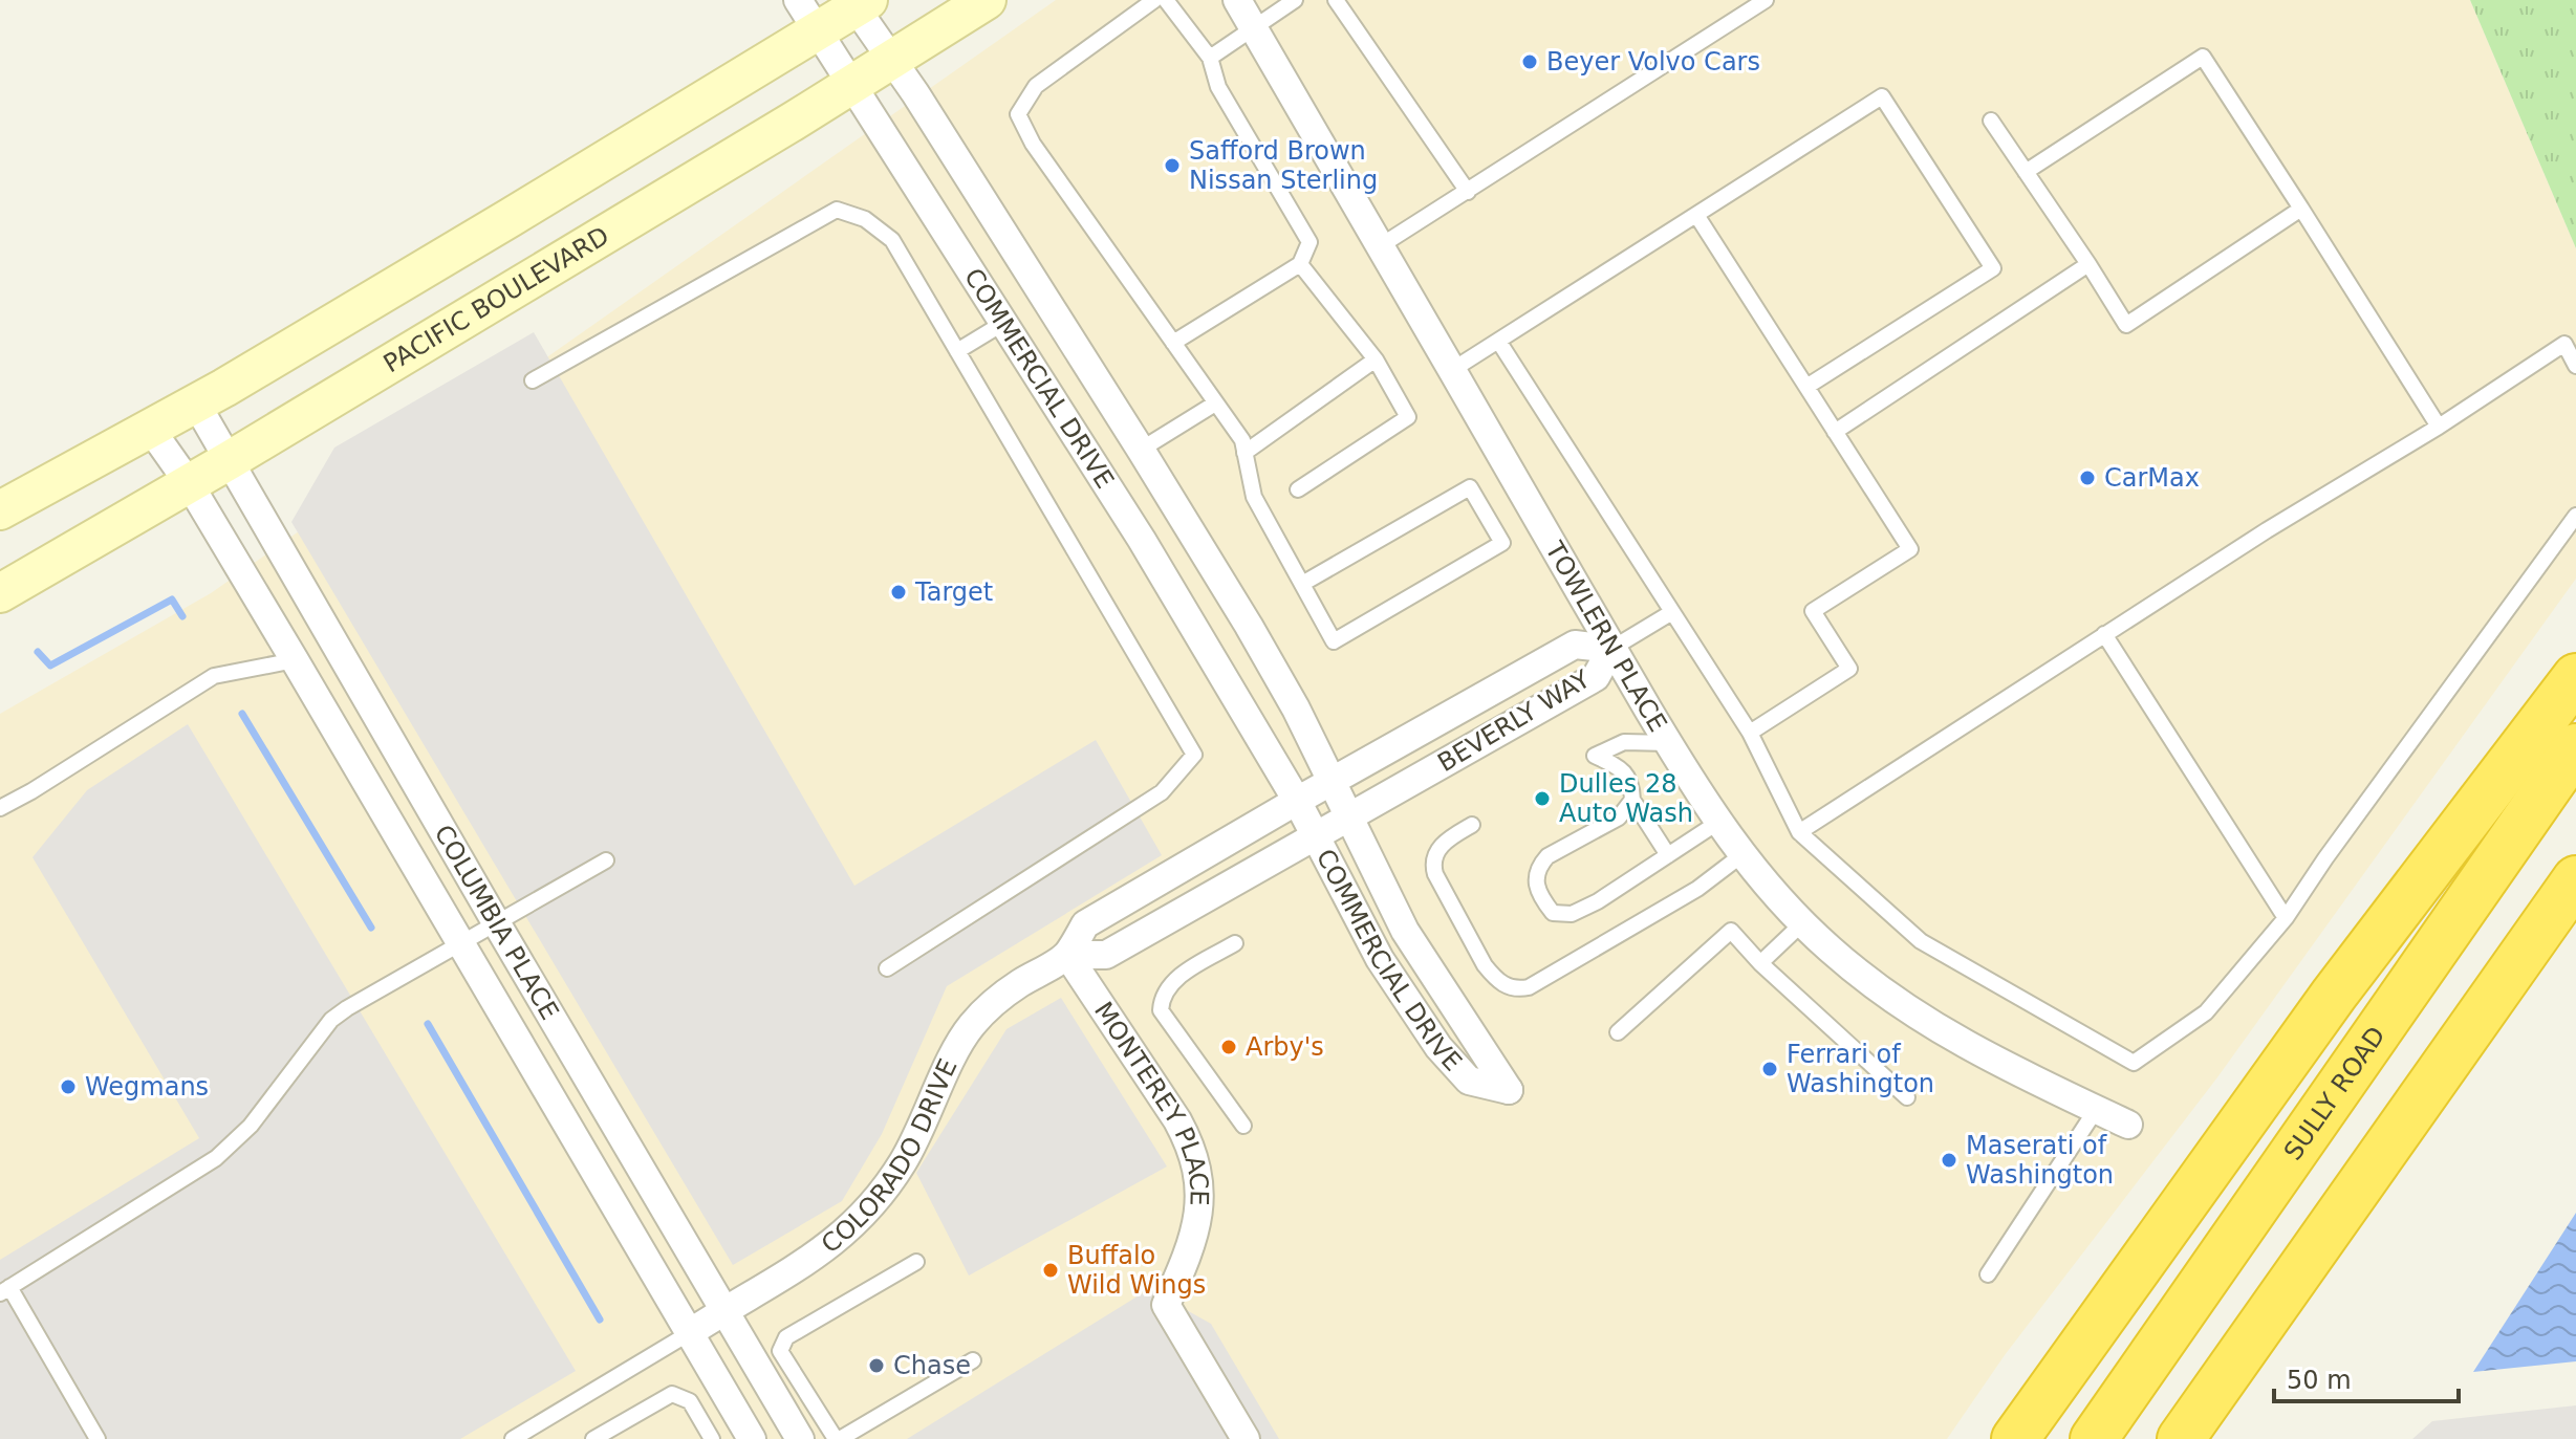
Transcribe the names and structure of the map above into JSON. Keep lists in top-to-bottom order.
{
  "streets": {
    "highway": ["SULLY ROAD"],
    "main road": ["PACIFIC BOULEVARD"],
    "street": [
      "COMMERCIAL DRIVE",
      "TOWLERN PLACE",
      "BEVERLY WAY",
      "COLUMBIA PLACE",
      "MONTEREY PLACE",
      "COLORADO DRIVE"
    ]
  },
  "crossings": [
    ["PACIFIC BOULEVARD", "COMMERCIAL DRIVE"],
    ["PACIFIC BOULEVARD", "COLUMBIA PLACE"],
    ["COMMERCIAL DRIVE", "BEVERLY WAY"],
    ["COMMERCIAL DRIVE", "COLORADO DRIVE"],
    ["TOWLERN PLACE", "BEVERLY WAY"],
    ["BEVERLY WAY", "COLORADO DRIVE"],
    ["COLUMBIA PLACE", "COLORADO DRIVE"],
    ["MONTEREY PLACE", "COLORADO DRIVE"]
  ],
  "places": [
    "Beyer Volvo Cars",
    "Safford Brown Nissan Sterling",
    "CarMax",
    "Target",
    "Dulles 28 Auto Wash",
    "Arby's",
    "Ferrari of Washington",
    "Wegmans",
    "Maserati of Washington",
    "Buffalo Wild Wings",
    "Chase"
  ],
  "scale_bar": "50 m"
}
